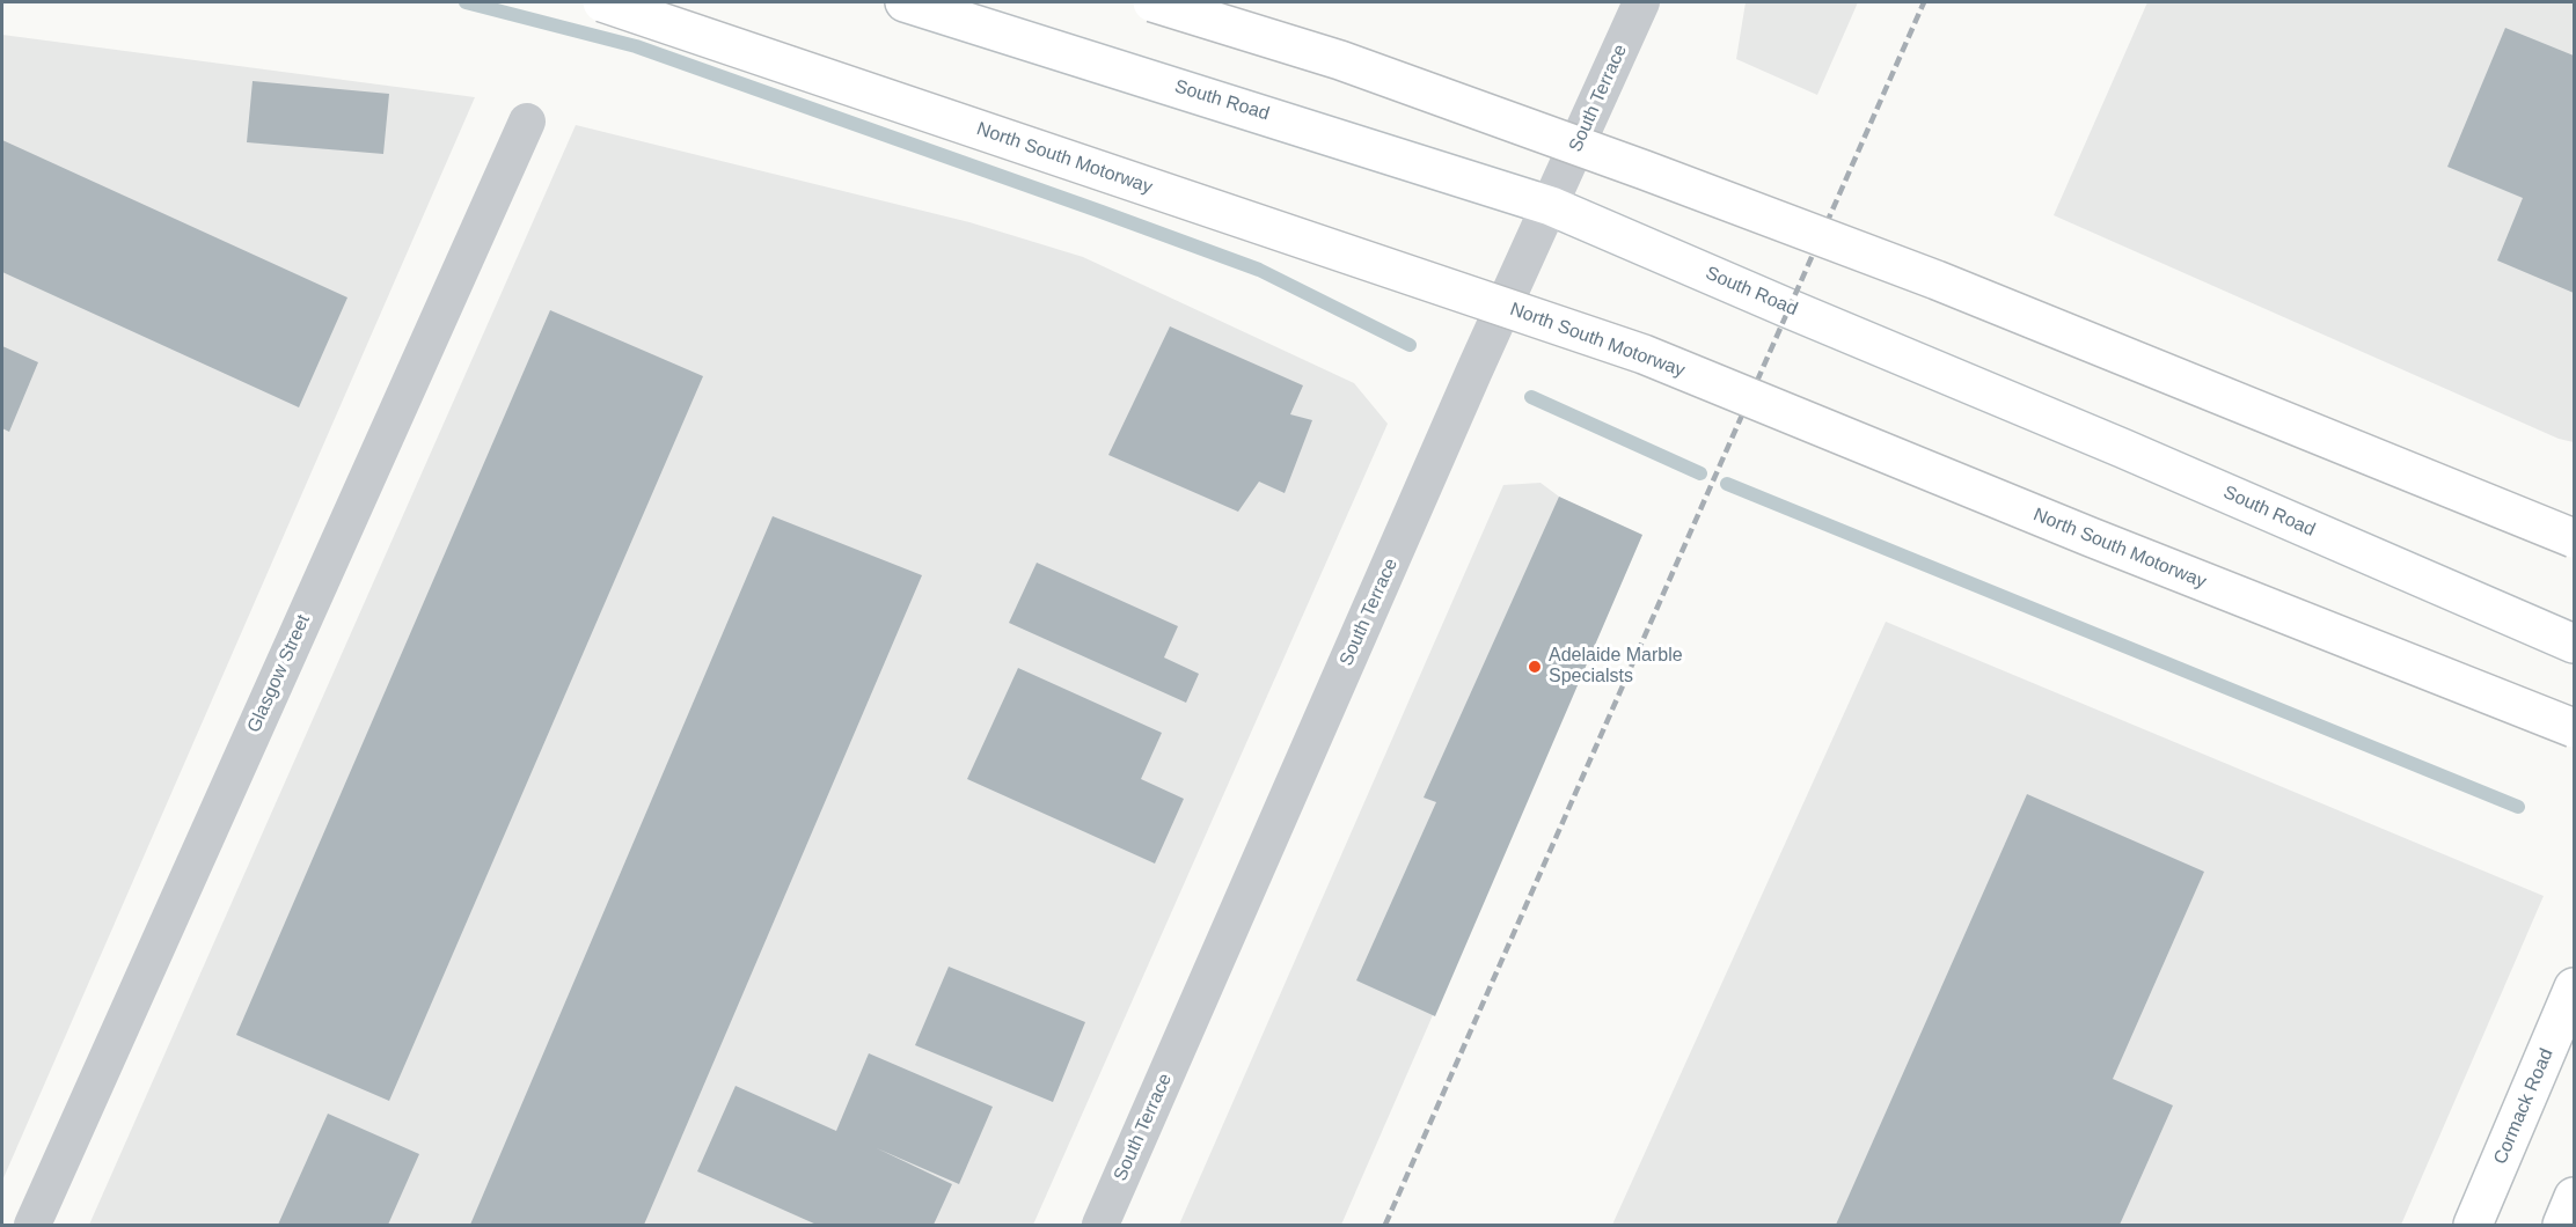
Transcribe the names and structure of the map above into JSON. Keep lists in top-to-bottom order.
{
  "streets": {
    "main road": ["South Road", "North South Motorway", "Cormack Road"],
    "street": ["South Terrace", "Glasgow Street"]
  },
  "crossings": [
    ["South Terrace", "South Road"]
  ],
  "places": ["Adelaide Marble Specialsts"]
}
